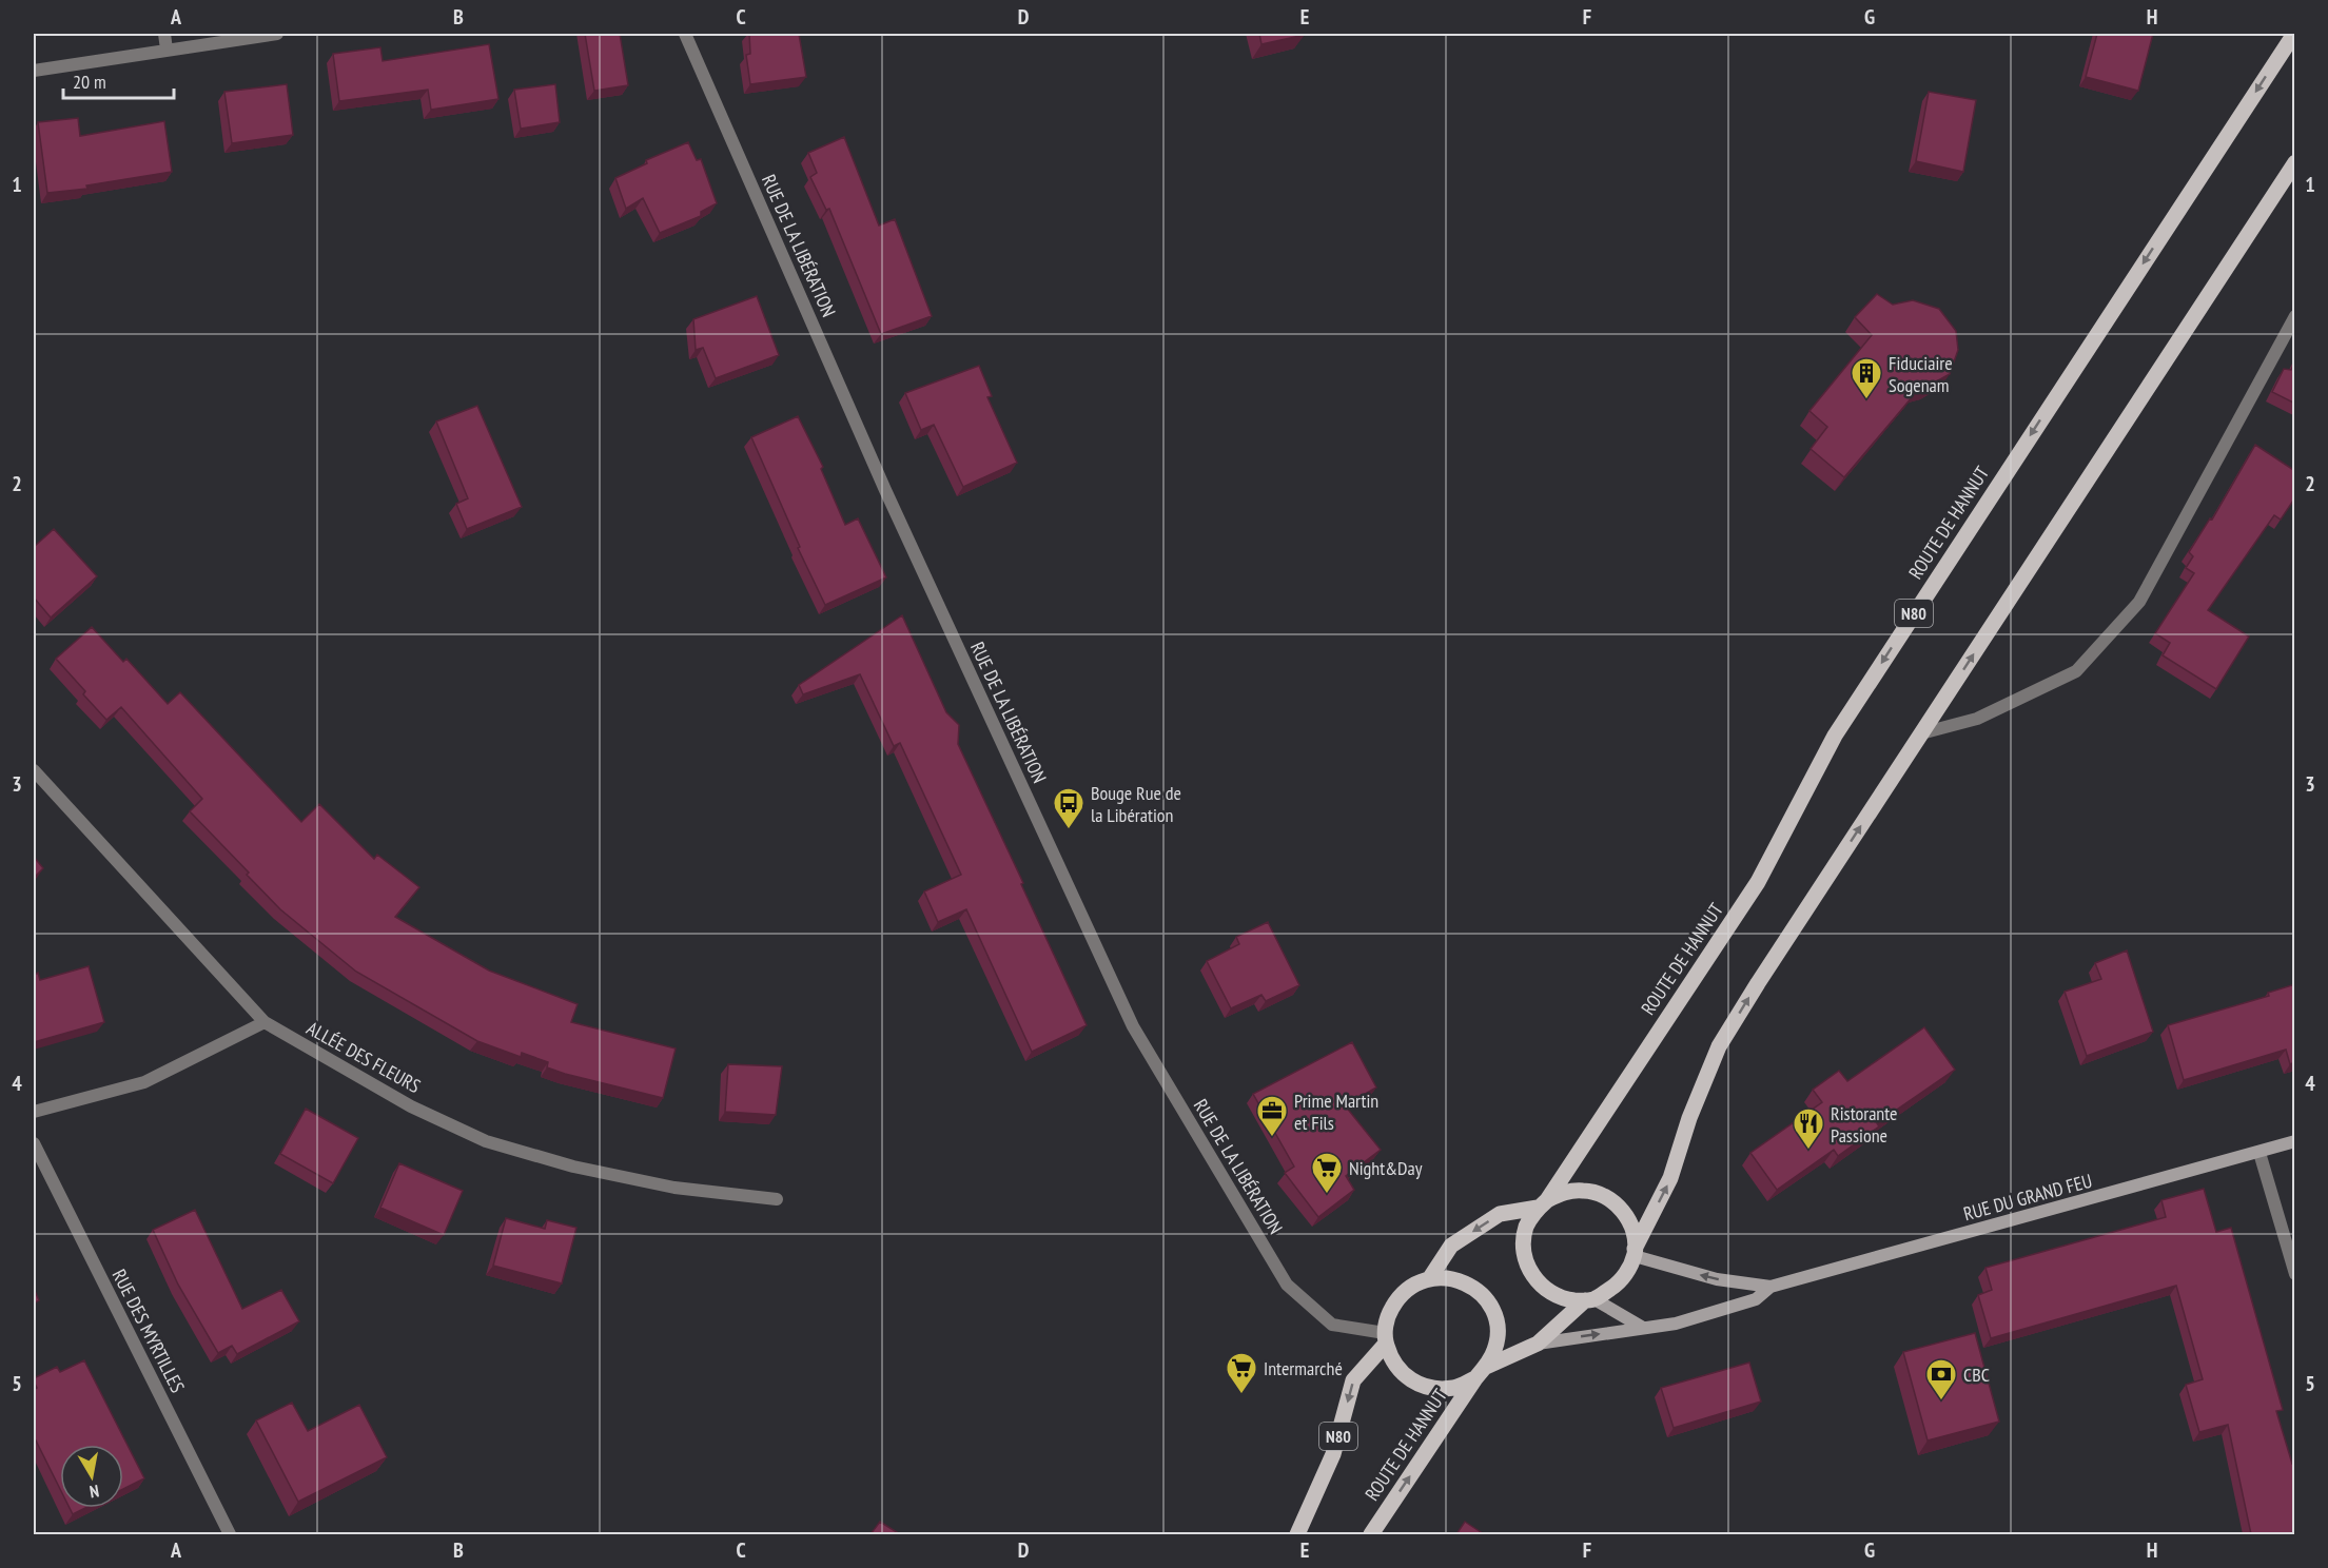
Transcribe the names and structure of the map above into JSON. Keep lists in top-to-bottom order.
{
  "streets": {
    "main road": ["ROUTE DE HANNUT", "N80"],
    "street": [
      "RUE DE LA LIBÉRATION",
      "ALLÉE DES FLEURS",
      "RUE DU GRAND FEU",
      "RUE DES MYRTILLES"
    ]
  },
  "crossings": [
    ["RUE DE LA LIBÉRATION", "ROUTE DE HANNUT"],
    ["RUE DE LA LIBÉRATION", "N80"],
    ["ROUTE DE HANNUT", "N80"],
    ["ROUTE DE HANNUT", "RUE DU GRAND FEU"],
    ["N80", "RUE DU GRAND FEU"]
  ],
  "places": {
    "building": ["Fiduciaire Sogenam"],
    "bus stop": ["Bouge Rue de la Libération"],
    "office": ["Prime Martin et Fils"],
    "restaurant": ["Ristorante Passione"],
    "supermarket": ["Night&Day", "Intermarché"],
    "bank": ["CBC"]
  },
  "scale_bar": "20 m",
  "north": "bottom",
  "grid": {
    "columns": [
      "A",
      "B",
      "C",
      "D",
      "E",
      "F",
      "G",
      "H"
    ],
    "rows": [
      "1",
      "2",
      "3",
      "4",
      "5"
    ]
  }
}
